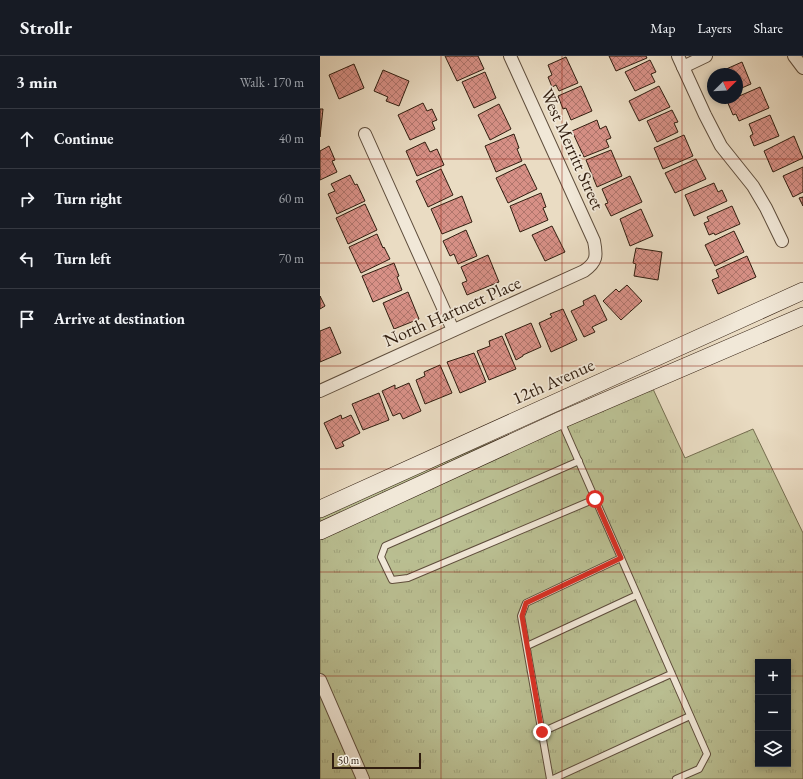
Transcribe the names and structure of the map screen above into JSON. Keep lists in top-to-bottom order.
{
  "streets": {
    "main road": ["12th Avenue"],
    "street": ["West Merritt Street", "North Hartnett Place"]
  },
  "crossings": [
    ["West Merritt Street", "North Hartnett Place"]
  ],
  "scale_bar": "50 m",
  "north": "top right",
  "page": {
    "header": "Strollr",
    "nav": ["Map", "Layers", "Share"],
    "heading": ["3 min", "Walk · 170 m"],
    "list": [
      ["Continue", "40 m"],
      ["Turn right", "60 m"],
      ["Turn left", "70 m"],
      "Arrive at destination"
    ],
    "map_buttons": ["+", "−"],
    "scale": "50 m"
  }
}
